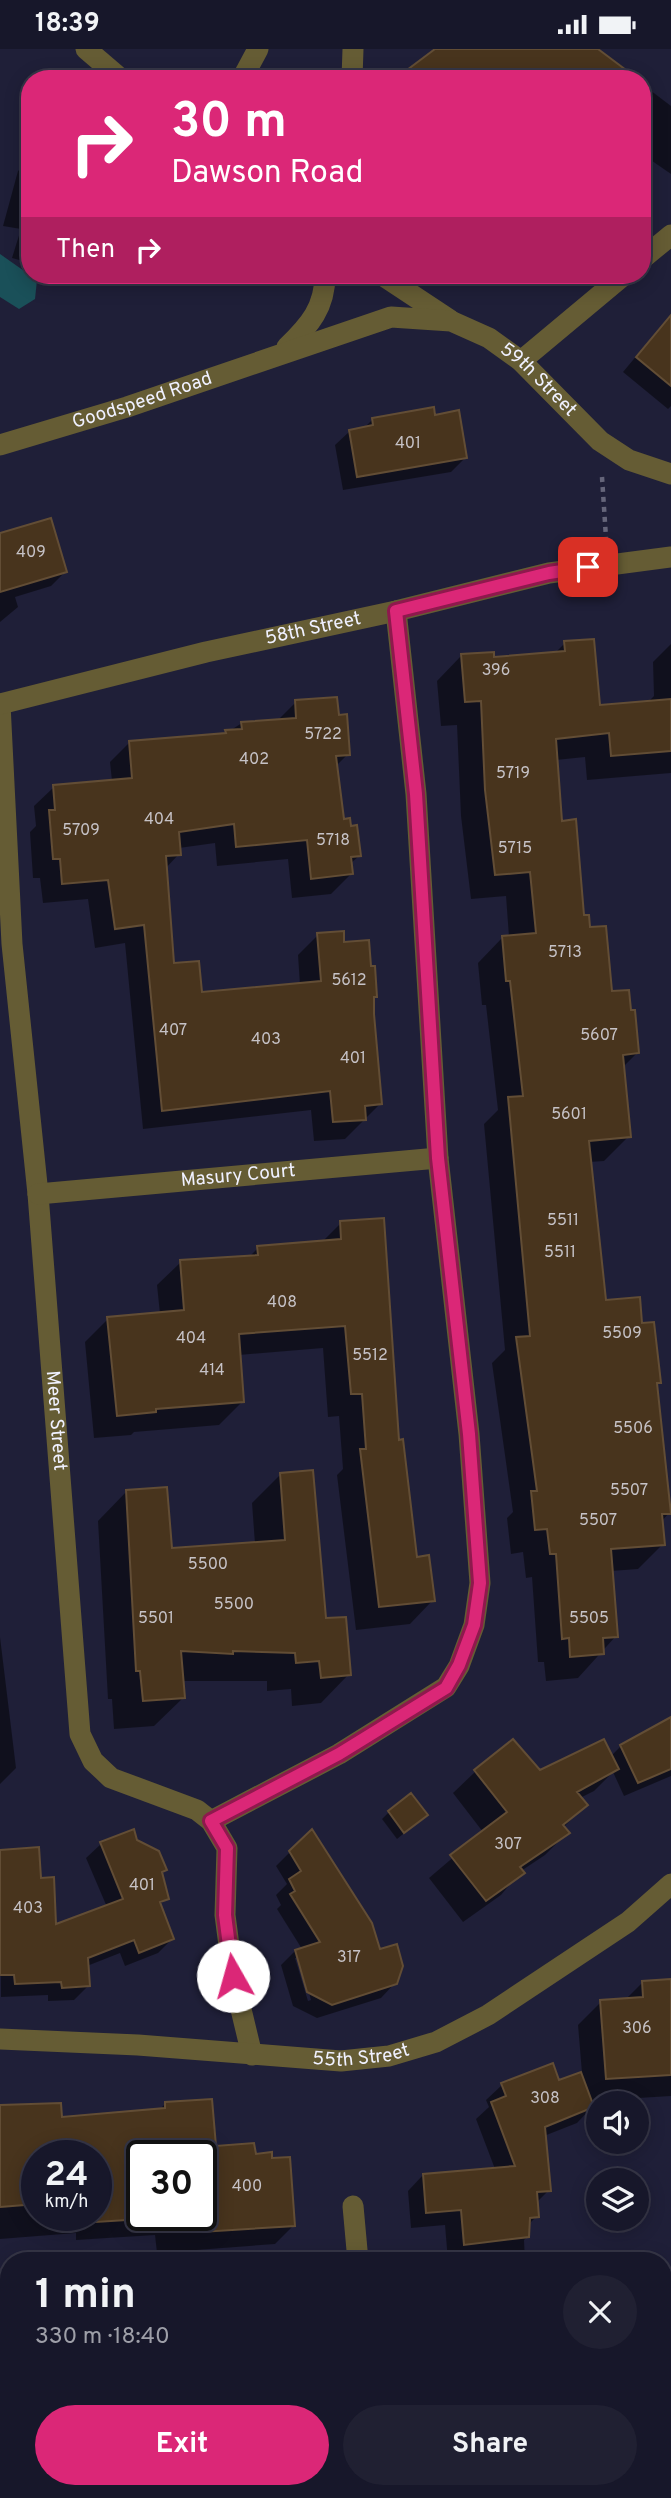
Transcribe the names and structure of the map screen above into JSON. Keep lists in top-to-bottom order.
{
  "streets": {
    "street": [
      "59th Street",
      "Goodspeed Road",
      "58th Street",
      "Masury Court",
      "Meer Street",
      "55th Street"
    ]
  },
  "crossings": [
    ["59th Street", "Goodspeed Road"],
    ["58th Street", "Meer Street"],
    ["Masury Court", "Meer Street"]
  ],
  "house_numbers": [
    "401",
    "409",
    "396",
    "5722",
    "402",
    "5719",
    "404",
    "5709",
    "5718",
    "5715",
    "5713",
    "5612",
    "407",
    "5607",
    "403",
    "401",
    "5601",
    "5511",
    "5511",
    "408",
    "5509",
    "404",
    "5512",
    "414",
    "5506",
    "5507",
    "5507",
    "5500",
    "5500",
    "5501",
    "5505",
    "307",
    "401",
    "403",
    "317",
    "306",
    "308",
    "400"
  ],
  "page": {
    "status": "18:39",
    "turn": ["30 m", "Dawson Road"],
    "then": "Then",
    "speed": "24 km/h",
    "limit": "30",
    "heading": ["1 min", "330 m · 18:40"],
    "buttons": ["Exit", "Share"]
  }
}
